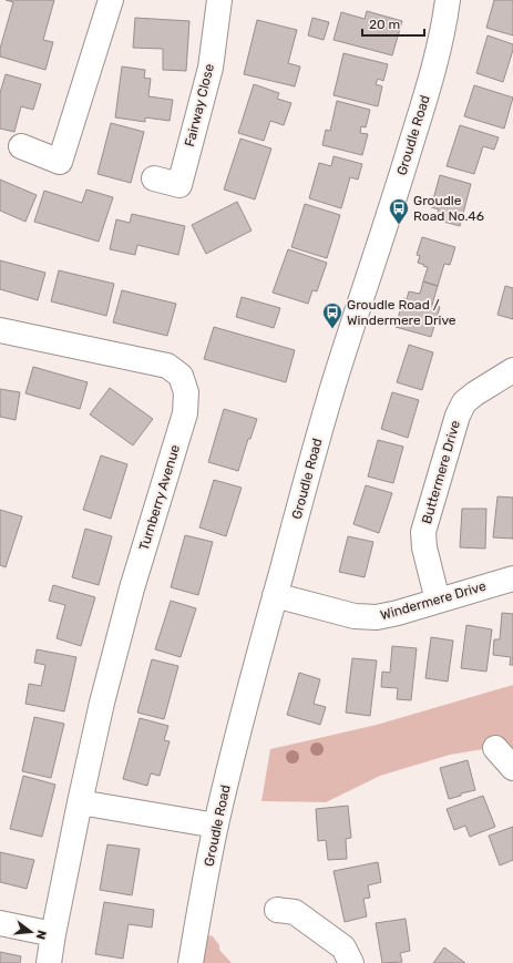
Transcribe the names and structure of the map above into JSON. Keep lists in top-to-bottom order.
{
  "streets": {
    "street": [
      "Fairway Close",
      "Groudle Road",
      "Buttermere Drive",
      "Turnberry Avenue",
      "Windermere Drive"
    ]
  },
  "crossings": [
    ["Groudle Road", "Windermere Drive"],
    ["Buttermere Drive", "Windermere Drive"]
  ],
  "places": {
    "bus stop": ["Groudle Road No.46", "Groudle Road / Windermere Drive"]
  },
  "scale_bar": "20 m",
  "north": "right"
}
